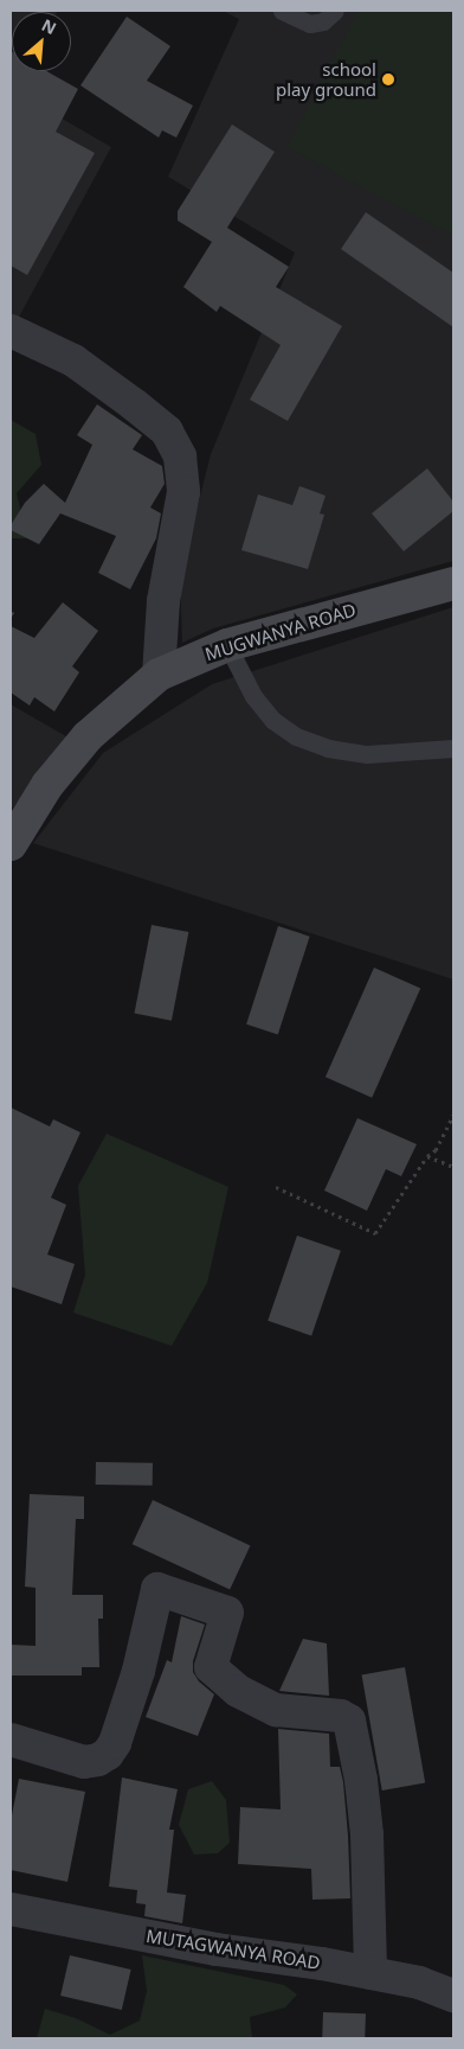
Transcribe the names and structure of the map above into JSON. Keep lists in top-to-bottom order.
{
  "streets": {
    "street": ["MUGWANYA ROAD", "MUTAGWANYA ROAD"]
  },
  "places": ["school play ground"],
  "north": "top right"
}
